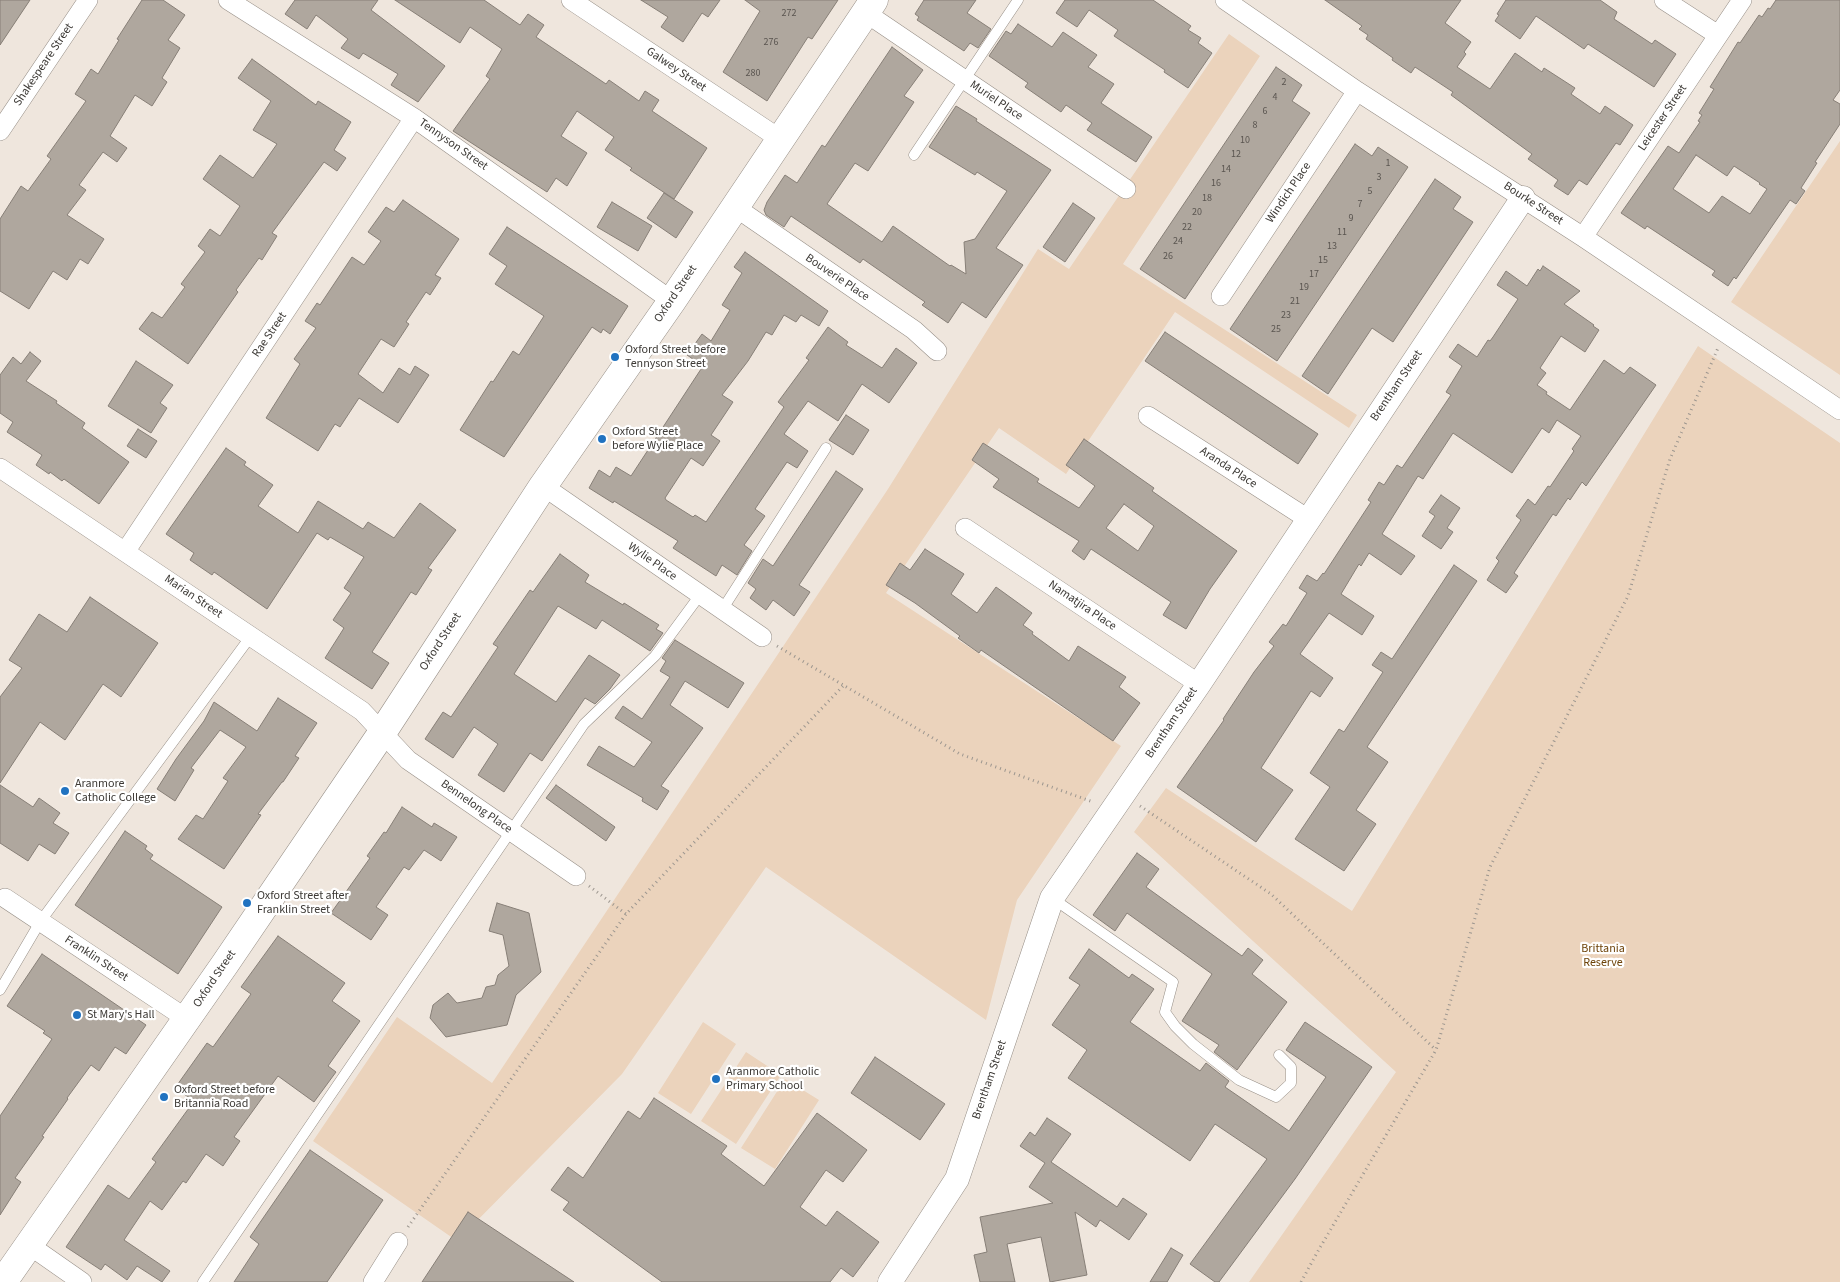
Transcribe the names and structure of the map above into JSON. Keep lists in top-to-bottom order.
{
  "streets": {
    "main road": ["Oxford Street"],
    "street": [
      "Shakespeare Street",
      "Galwey Street",
      "Muriel Place",
      "Leicester Street",
      "Tennyson Street",
      "Windich Place",
      "Bourke Street",
      "Bouverie Place",
      "Rae Street",
      "Brentham Street",
      "Aranda Place",
      "Wylie Place",
      "Marian Street",
      "Namatjira Place",
      "Bennelong Place",
      "Franklin Street"
    ]
  },
  "crossings": [
    ["Galwey Street", "Oxford Street"],
    ["Muriel Place", "Oxford Street"],
    ["Leicester Street", "Bourke Street"],
    ["Tennyson Street", "Oxford Street"],
    ["Tennyson Street", "Rae Street"],
    ["Windich Place", "Bourke Street"],
    ["Bourke Street", "Brentham Street"],
    ["Bouverie Place", "Oxford Street"],
    ["Oxford Street", "Wylie Place"],
    ["Oxford Street", "Marian Street"],
    ["Oxford Street", "Bennelong Place"],
    ["Oxford Street", "Franklin Street"],
    ["Rae Street", "Marian Street"],
    ["Brentham Street", "Aranda Place"],
    ["Brentham Street", "Namatjira Place"],
    ["Marian Street", "Bennelong Place"]
  ],
  "parks": ["Brittania Reserve"],
  "places": [
    "Oxford Street before Tennyson Street",
    "Oxford Street before Wylie Place",
    "Aranmore Catholic College",
    "Oxford Street after Franklin Street",
    "St Mary's Hall",
    "Aranmore Catholic Primary School",
    "Oxford Street before Britannia Road"
  ],
  "house_numbers": [
    "272",
    "276",
    "280",
    "2",
    "4",
    "6",
    "8",
    "10",
    "12",
    "1",
    "14",
    "3",
    "16",
    "5",
    "18",
    "7",
    "20",
    "9",
    "22",
    "11",
    "24",
    "13",
    "26",
    "15",
    "17",
    "19",
    "21",
    "23",
    "25"
  ]
}
